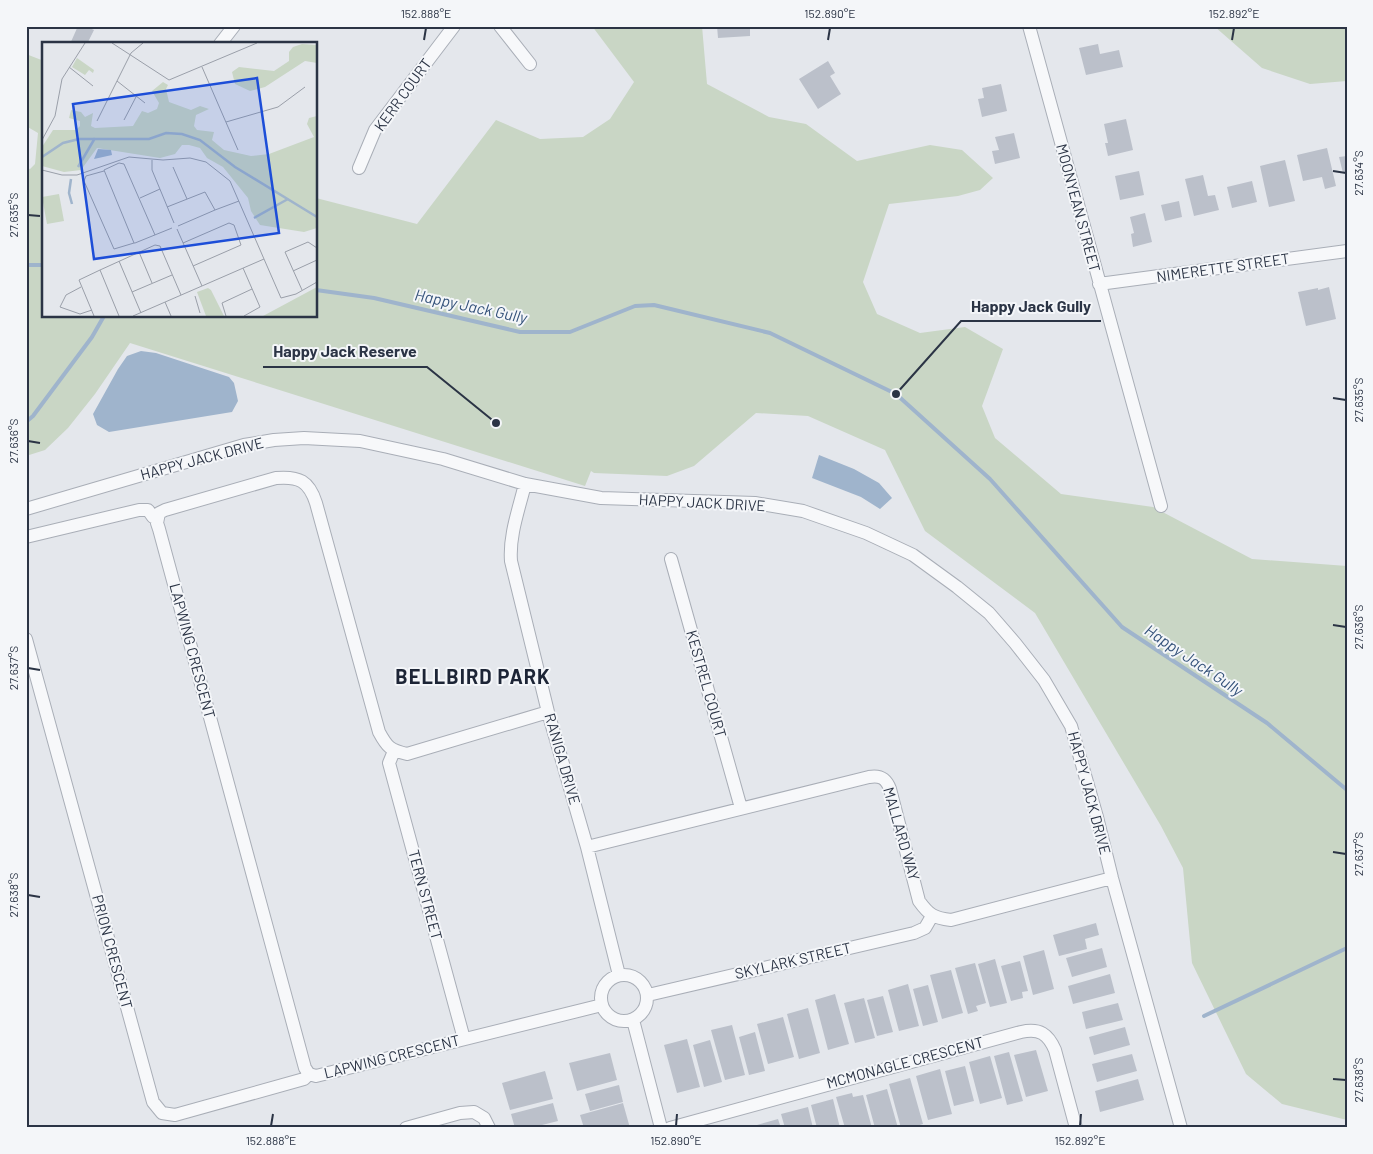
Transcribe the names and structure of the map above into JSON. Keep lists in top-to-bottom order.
{
  "streets": {
    "street": [
      "KERR COURT",
      "MOONYEAN STREET",
      "NIMERETTE STREET",
      "HAPPY JACK DRIVE",
      "LAPWING CRESCENT",
      "KESTREL COURT",
      "RANIGA DRIVE",
      "MALLARD WAY",
      "TERN STREET",
      "PRION CRESCENT",
      "SKYLARK STREET",
      "MCMONAGLE CRESCENT"
    ]
  },
  "crossings": [
    ["MOONYEAN STREET", "NIMERETTE STREET"],
    ["HAPPY JACK DRIVE", "RANIGA DRIVE"],
    ["LAPWING CRESCENT", "RANIGA DRIVE"],
    ["LAPWING CRESCENT", "TERN STREET"],
    ["LAPWING CRESCENT", "PRION CRESCENT"],
    ["LAPWING CRESCENT", "SKYLARK STREET"],
    ["KESTREL COURT", "MALLARD WAY"],
    ["RANIGA DRIVE", "MALLARD WAY"],
    ["RANIGA DRIVE", "SKYLARK STREET"],
    ["MALLARD WAY", "SKYLARK STREET"]
  ],
  "districts": ["BELLBIRD PARK"],
  "water": ["Happy Jack Gully"],
  "places": ["Happy Jack Gully", "Happy Jack Reserve"],
  "coordinates": [
    "152.888°E",
    "152.890°E",
    "152.892°E",
    "27.634°S",
    "27.635°S",
    "27.636°S",
    "27.637°S",
    "27.638°S"
  ]
}
